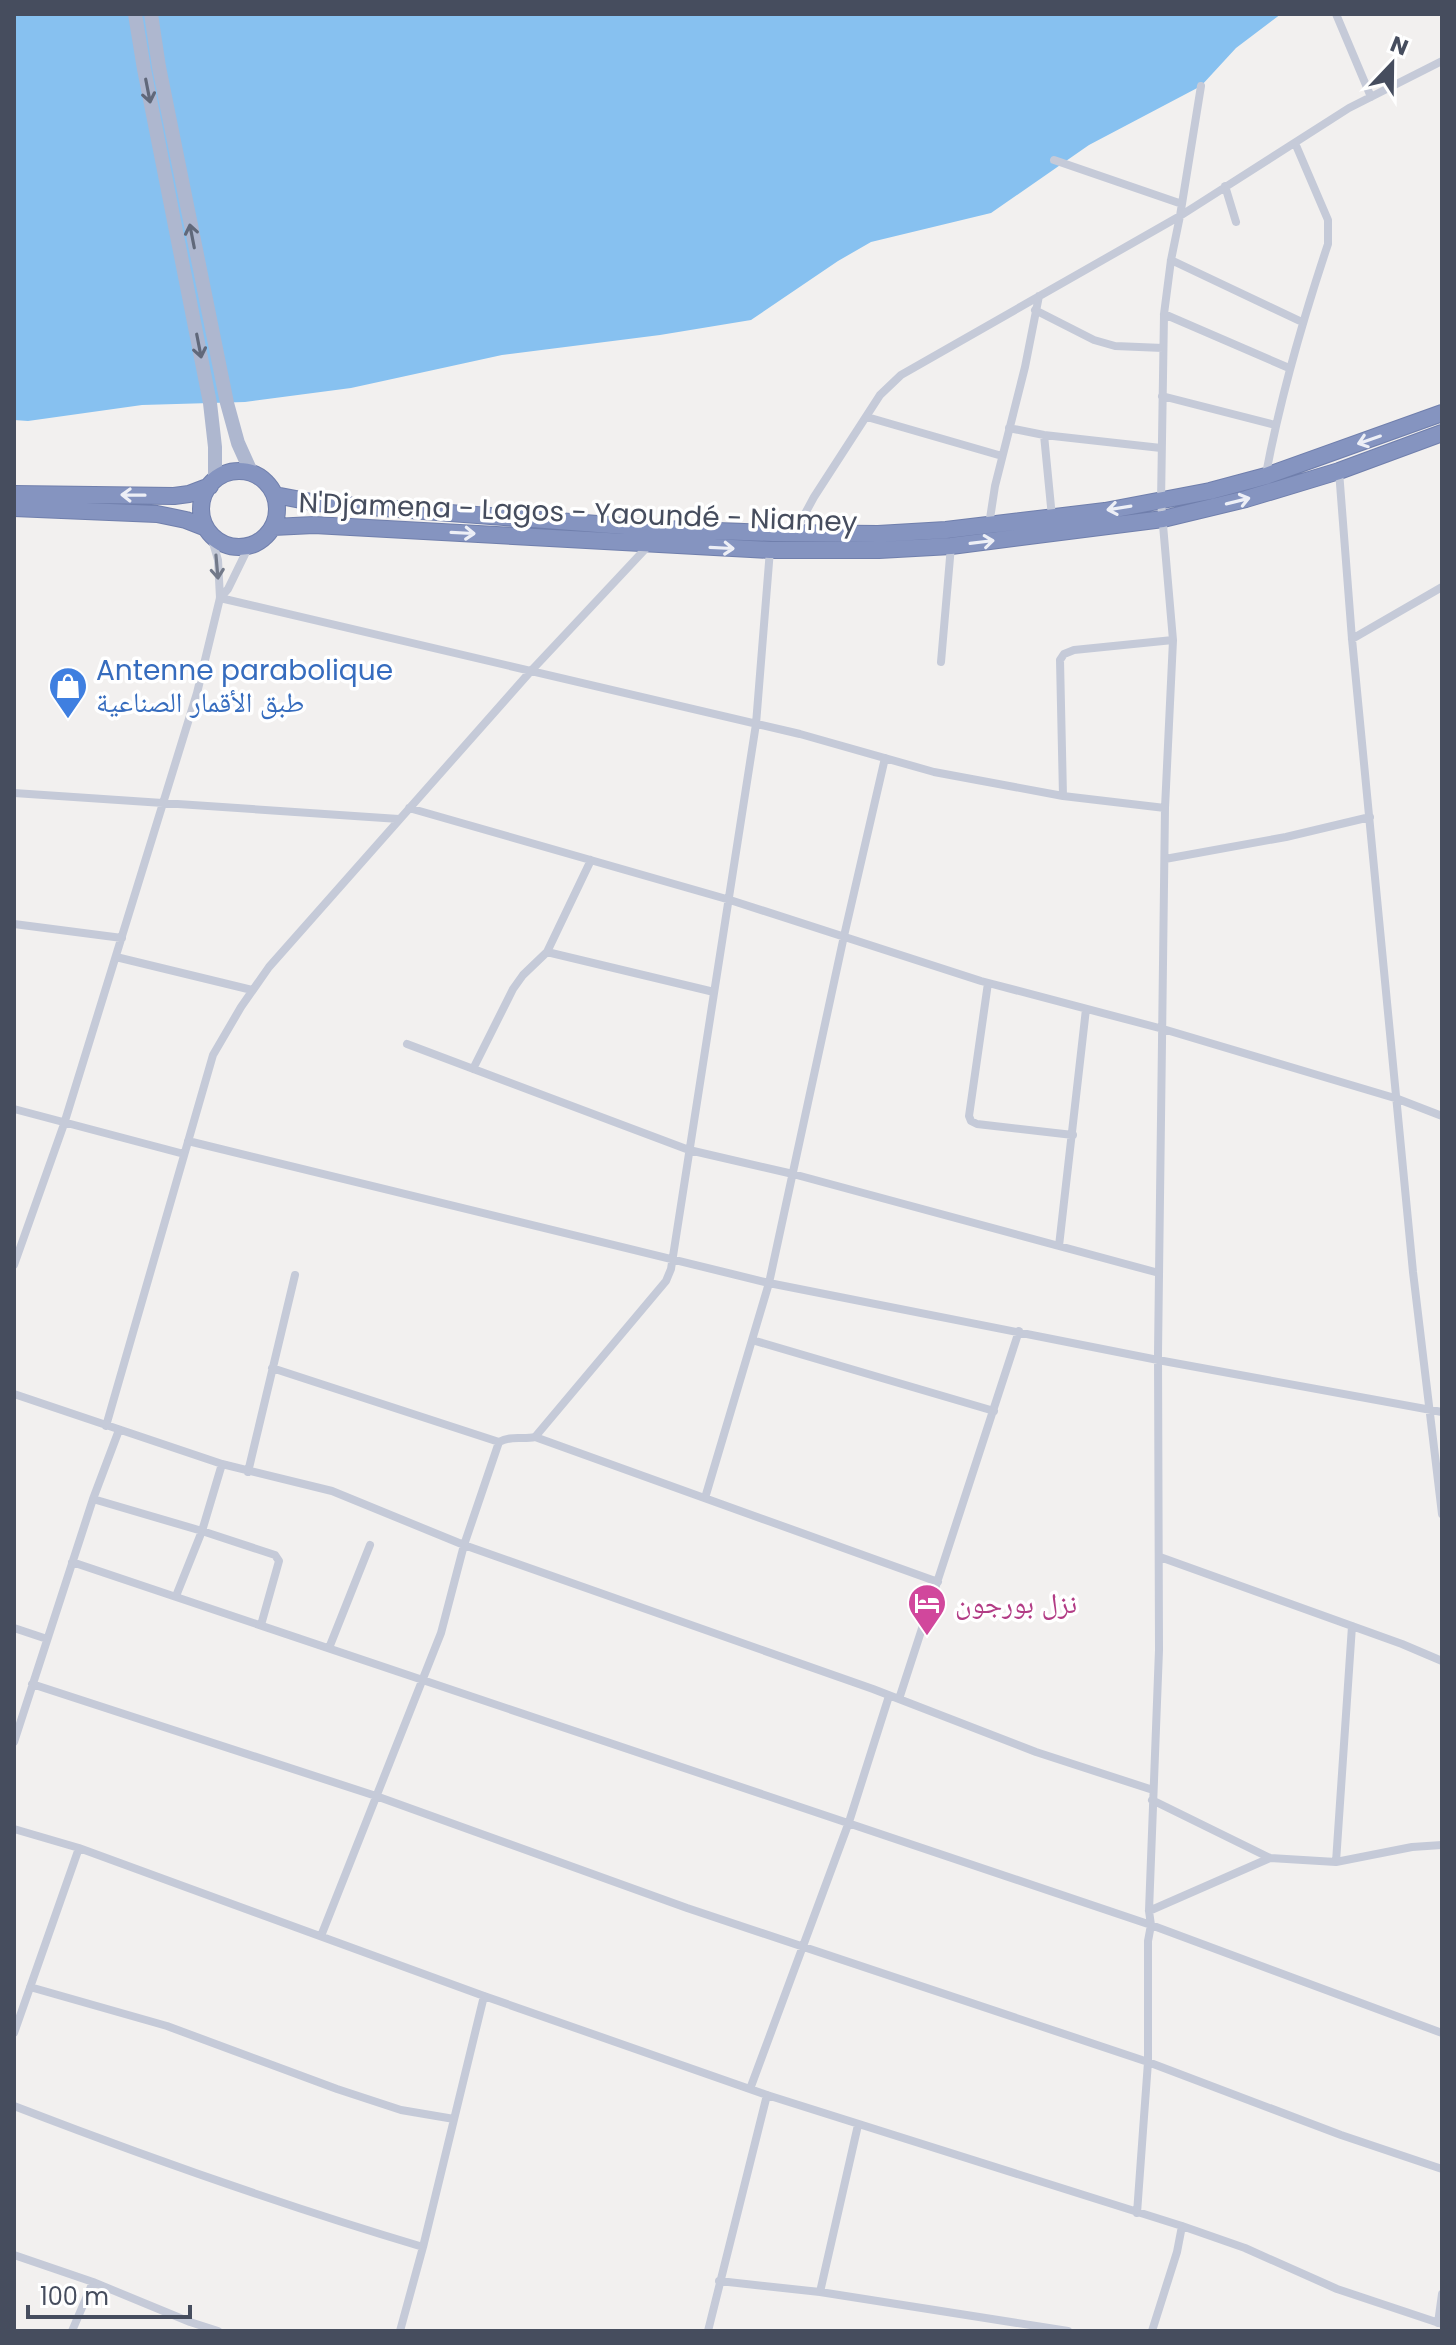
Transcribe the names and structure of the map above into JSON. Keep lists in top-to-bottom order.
{
  "streets": {
    "highway": ["N'Djamena - Lagos - Yaoundé - Niamey"]
  },
  "places": {
    "shop": ["Antenne parabolique طبق الأقمار الصناعية"],
    "hotel": ["نزل بورجون"]
  },
  "scale_bar": "100 m",
  "north": "top"
}
